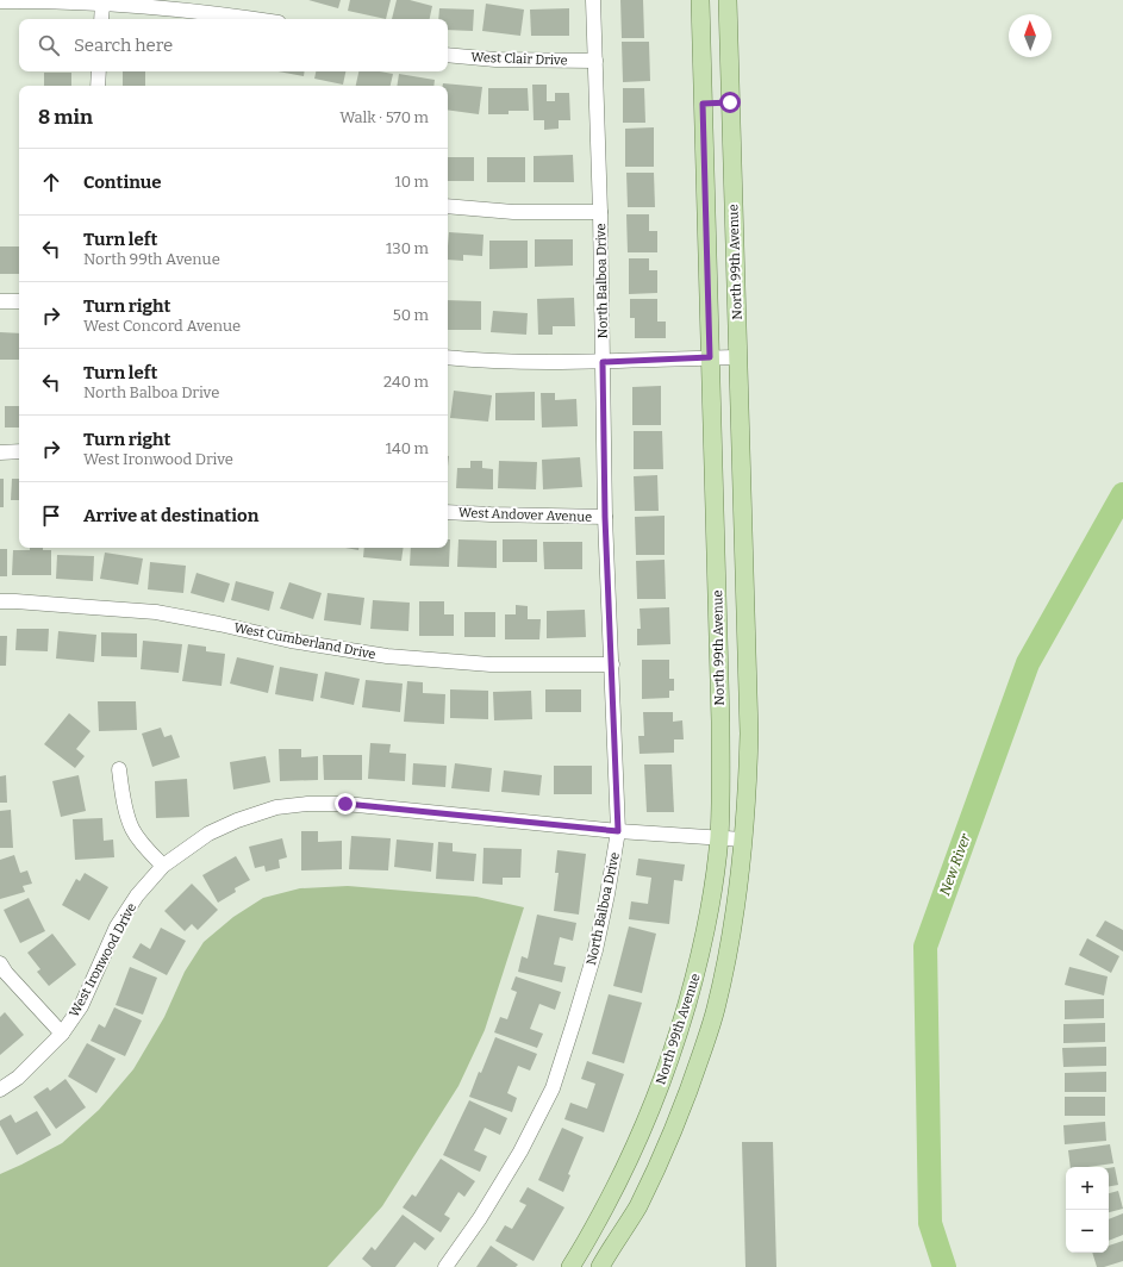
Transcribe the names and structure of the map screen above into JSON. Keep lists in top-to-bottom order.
{
  "streets": {
    "main road": ["North 99th Avenue"],
    "street": [
      "West Clair Drive",
      "North Balboa Drive",
      "West Andover Avenue",
      "West Cumberland Drive",
      "West Ironwood Drive"
    ]
  },
  "crossings": [
    ["West Clair Drive", "North Balboa Drive"],
    ["North 99th Avenue", "West Ironwood Drive"],
    ["North Balboa Drive", "West Andover Avenue"],
    ["North Balboa Drive", "West Cumberland Drive"],
    ["North Balboa Drive", "West Ironwood Drive"]
  ],
  "water": ["New River"],
  "north": "top",
  "page": {
    "search": "Search here",
    "heading": ["8 min", "Walk · 570 m"],
    "list": [
      ["Continue", "10 m"],
      ["Turn left", "North 99th Avenue", "130 m"],
      ["Turn right", "West Concord Avenue", "50 m"],
      ["Turn left", "North Balboa Drive", "240 m"],
      ["Turn right", "West Ironwood Drive", "140 m"],
      "Arrive at destination"
    ],
    "map_buttons": ["+", "−"]
  }
}
